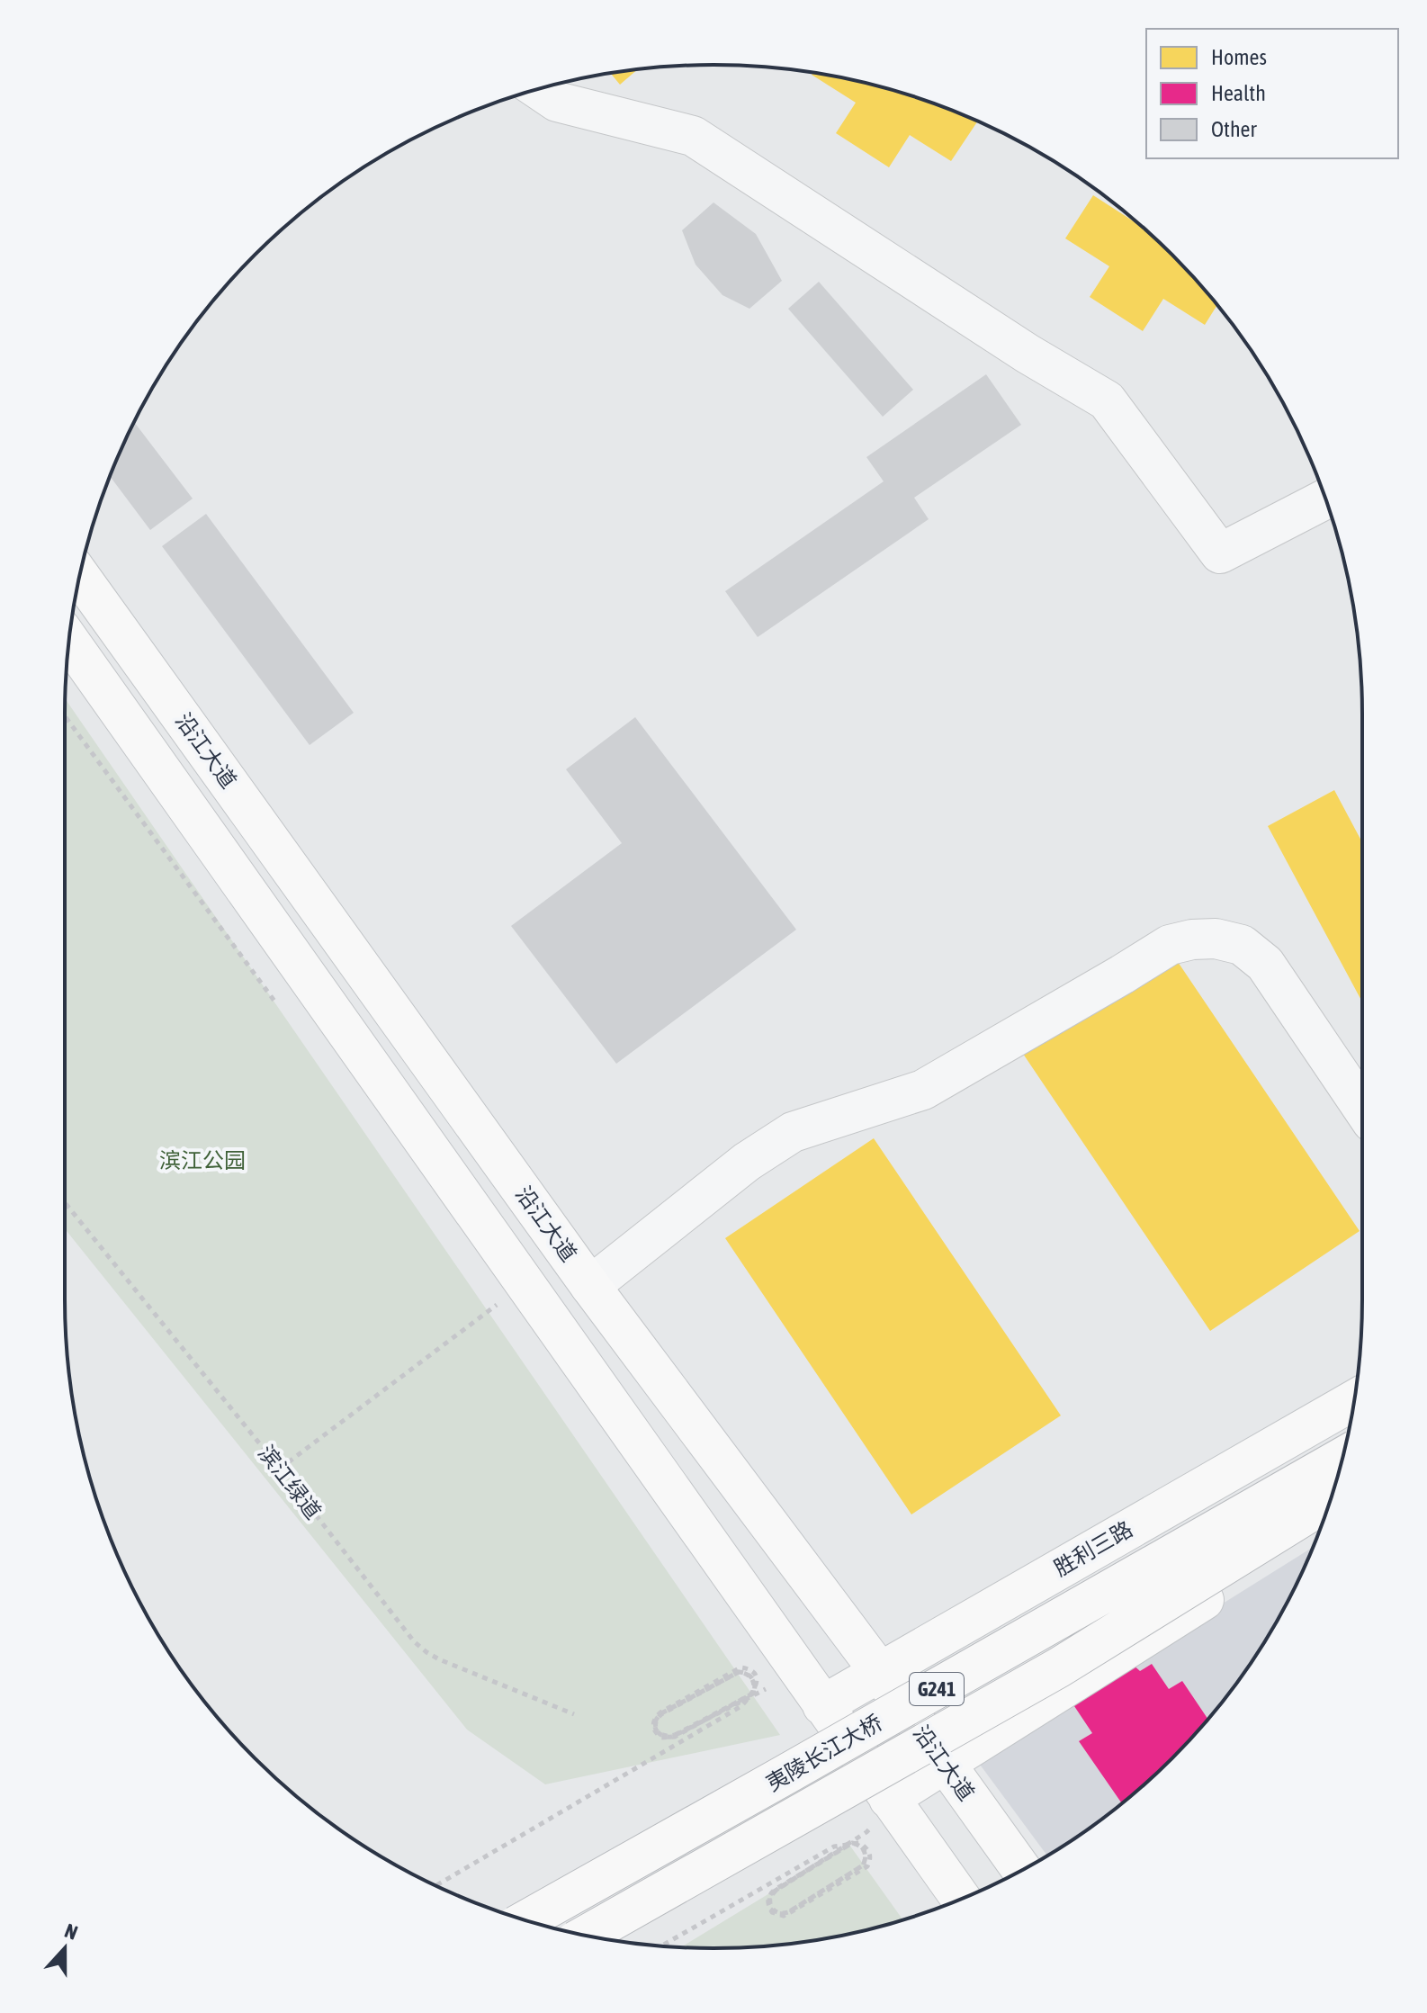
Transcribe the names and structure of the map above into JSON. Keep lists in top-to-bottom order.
{
  "streets": {
    "main road": [
      "沿江大道",
      "胜利三路",
      "G241",
      "夷陵长江大桥"
    ],
    "path": ["滨江绿道"]
  },
  "crossings": [
    ["沿江大道", "胜利三路"]
  ],
  "parks": ["滨江公园"],
  "legend": ["Homes", "Health", "Other"],
  "north": "top"
}
